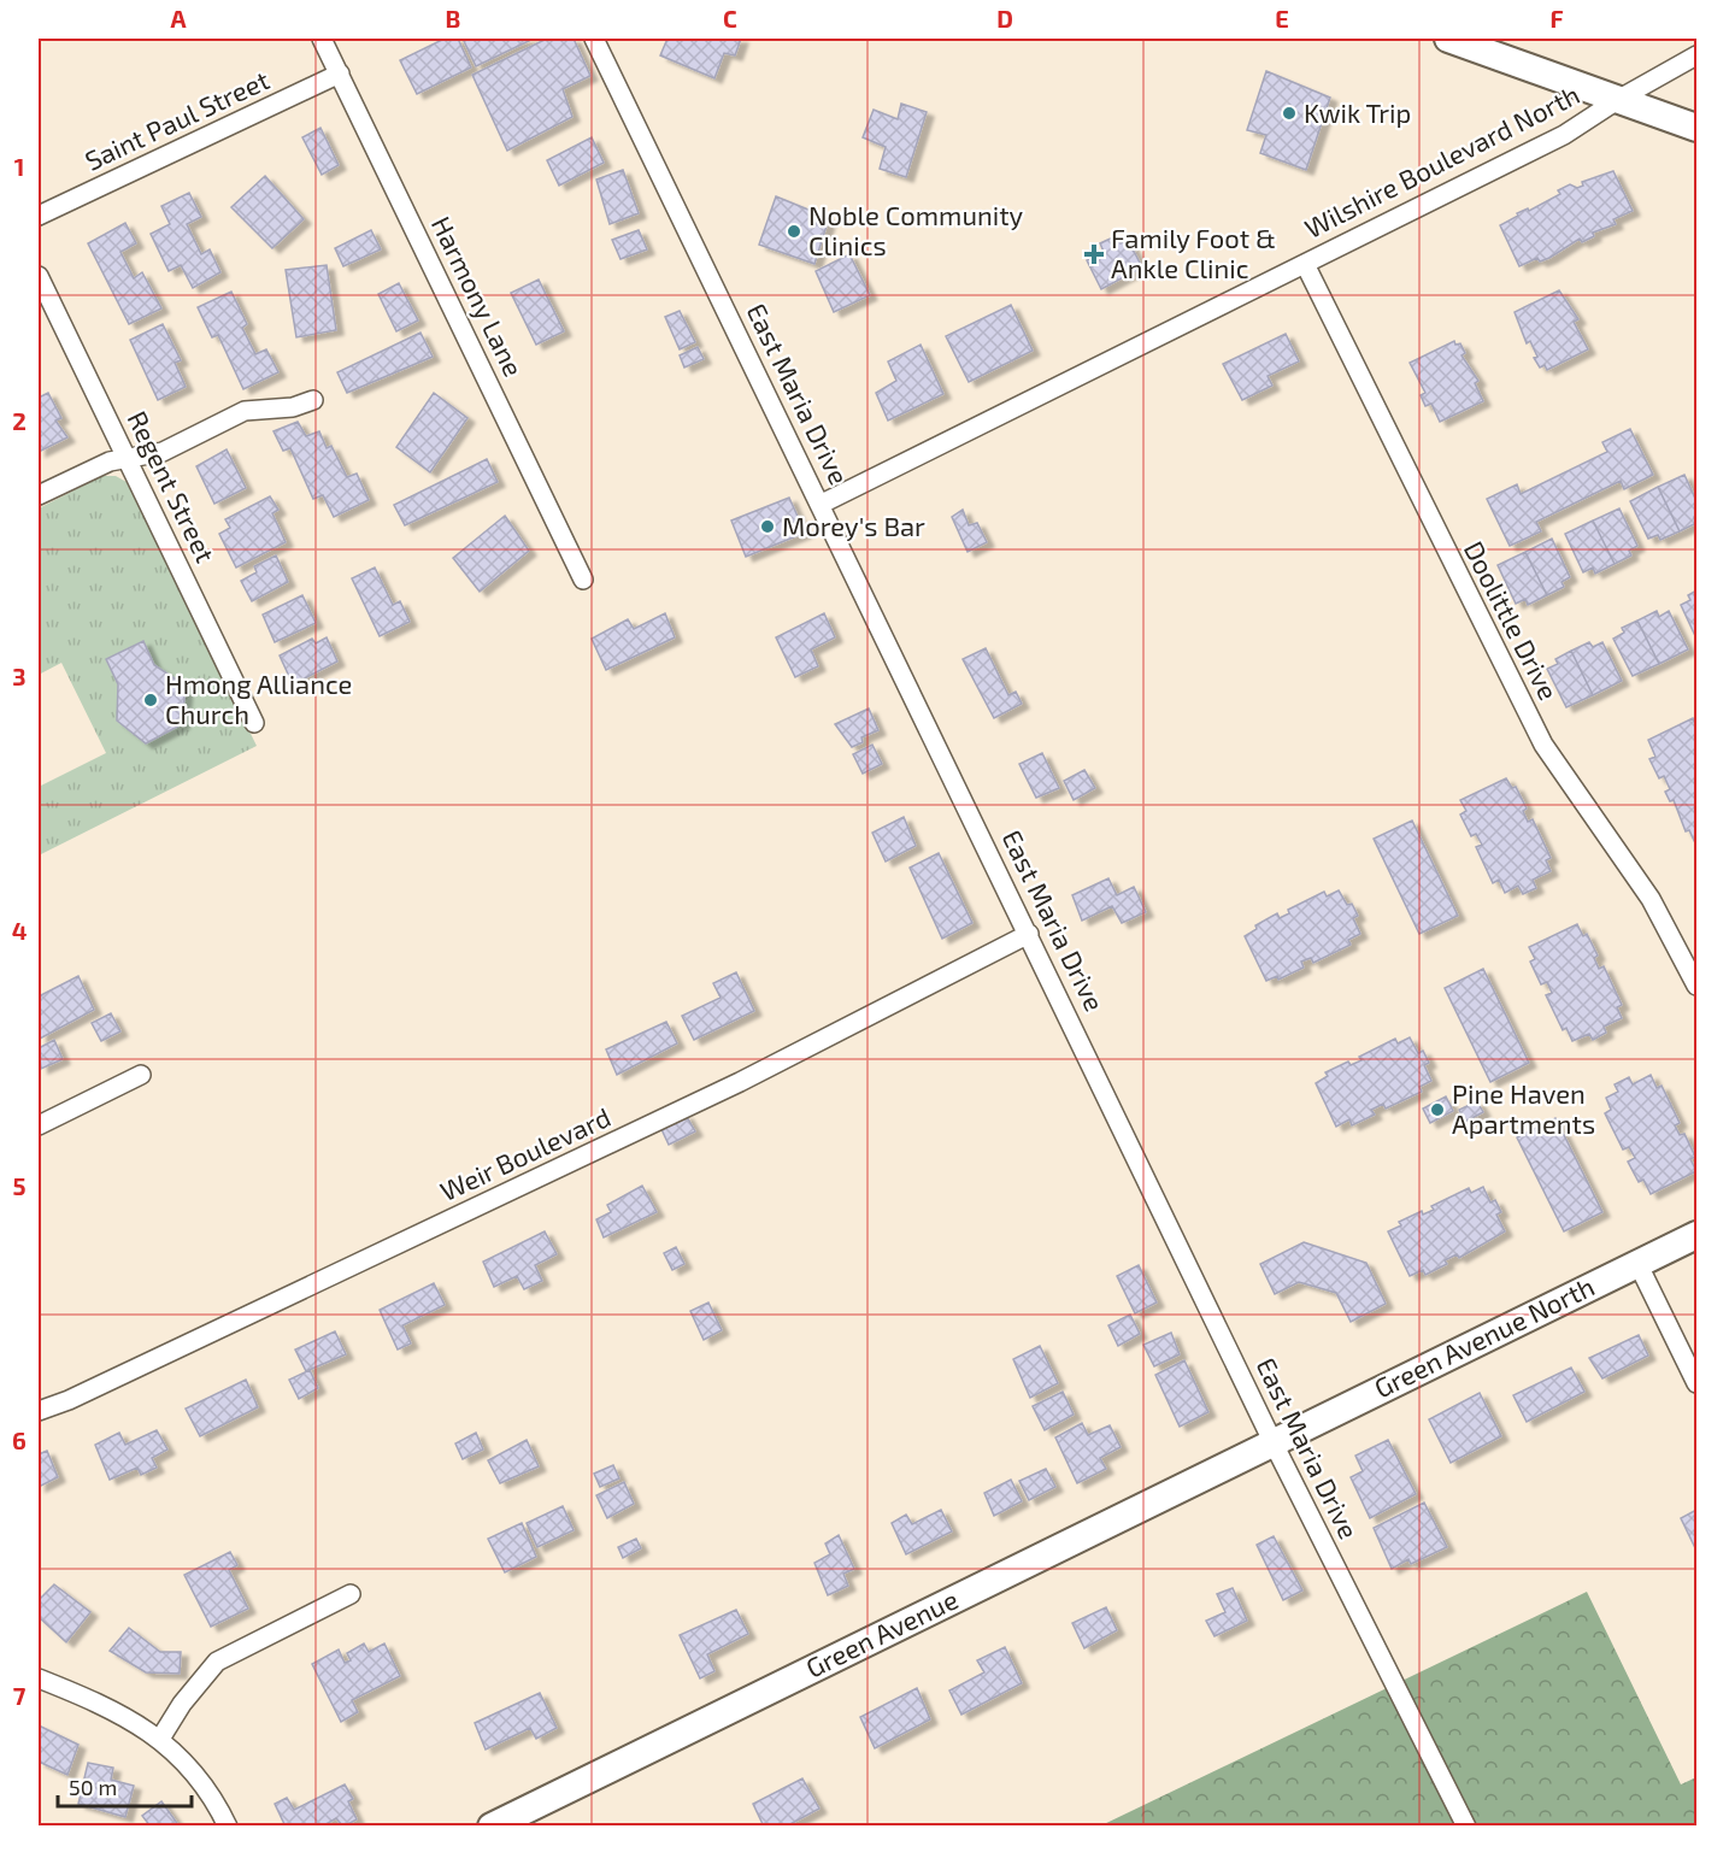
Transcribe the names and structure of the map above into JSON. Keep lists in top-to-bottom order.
{
  "streets": {
    "street": [
      "Saint Paul Street",
      "Wilshire Boulevard North",
      "Harmony Lane",
      "East Maria Drive",
      "Regent Street",
      "Doolittle Drive",
      "Weir Boulevard",
      "Green Avenue North",
      "Green Avenue"
    ]
  },
  "crossings": [
    ["Saint Paul Street", "Harmony Lane"],
    ["Wilshire Boulevard North", "East Maria Drive"],
    ["Wilshire Boulevard North", "Doolittle Drive"],
    ["East Maria Drive", "Weir Boulevard"],
    ["East Maria Drive", "Green Avenue North"],
    ["East Maria Drive", "Green Avenue"],
    ["Green Avenue North", "Green Avenue"]
  ],
  "places": {
    "other": [
      "Kwik Trip",
      "Noble Community Clinics",
      "Morey's Bar",
      "Hmong Alliance Church",
      "Pine Haven Apartments"
    ],
    "health": ["Family Foot & Ankle Clinic"]
  },
  "scale_bar": "50 m",
  "grid": {
    "columns": [
      "A",
      "B",
      "C",
      "D",
      "E",
      "F"
    ],
    "rows": [
      "1",
      "2",
      "3",
      "4",
      "5",
      "6",
      "7"
    ]
  }
}
